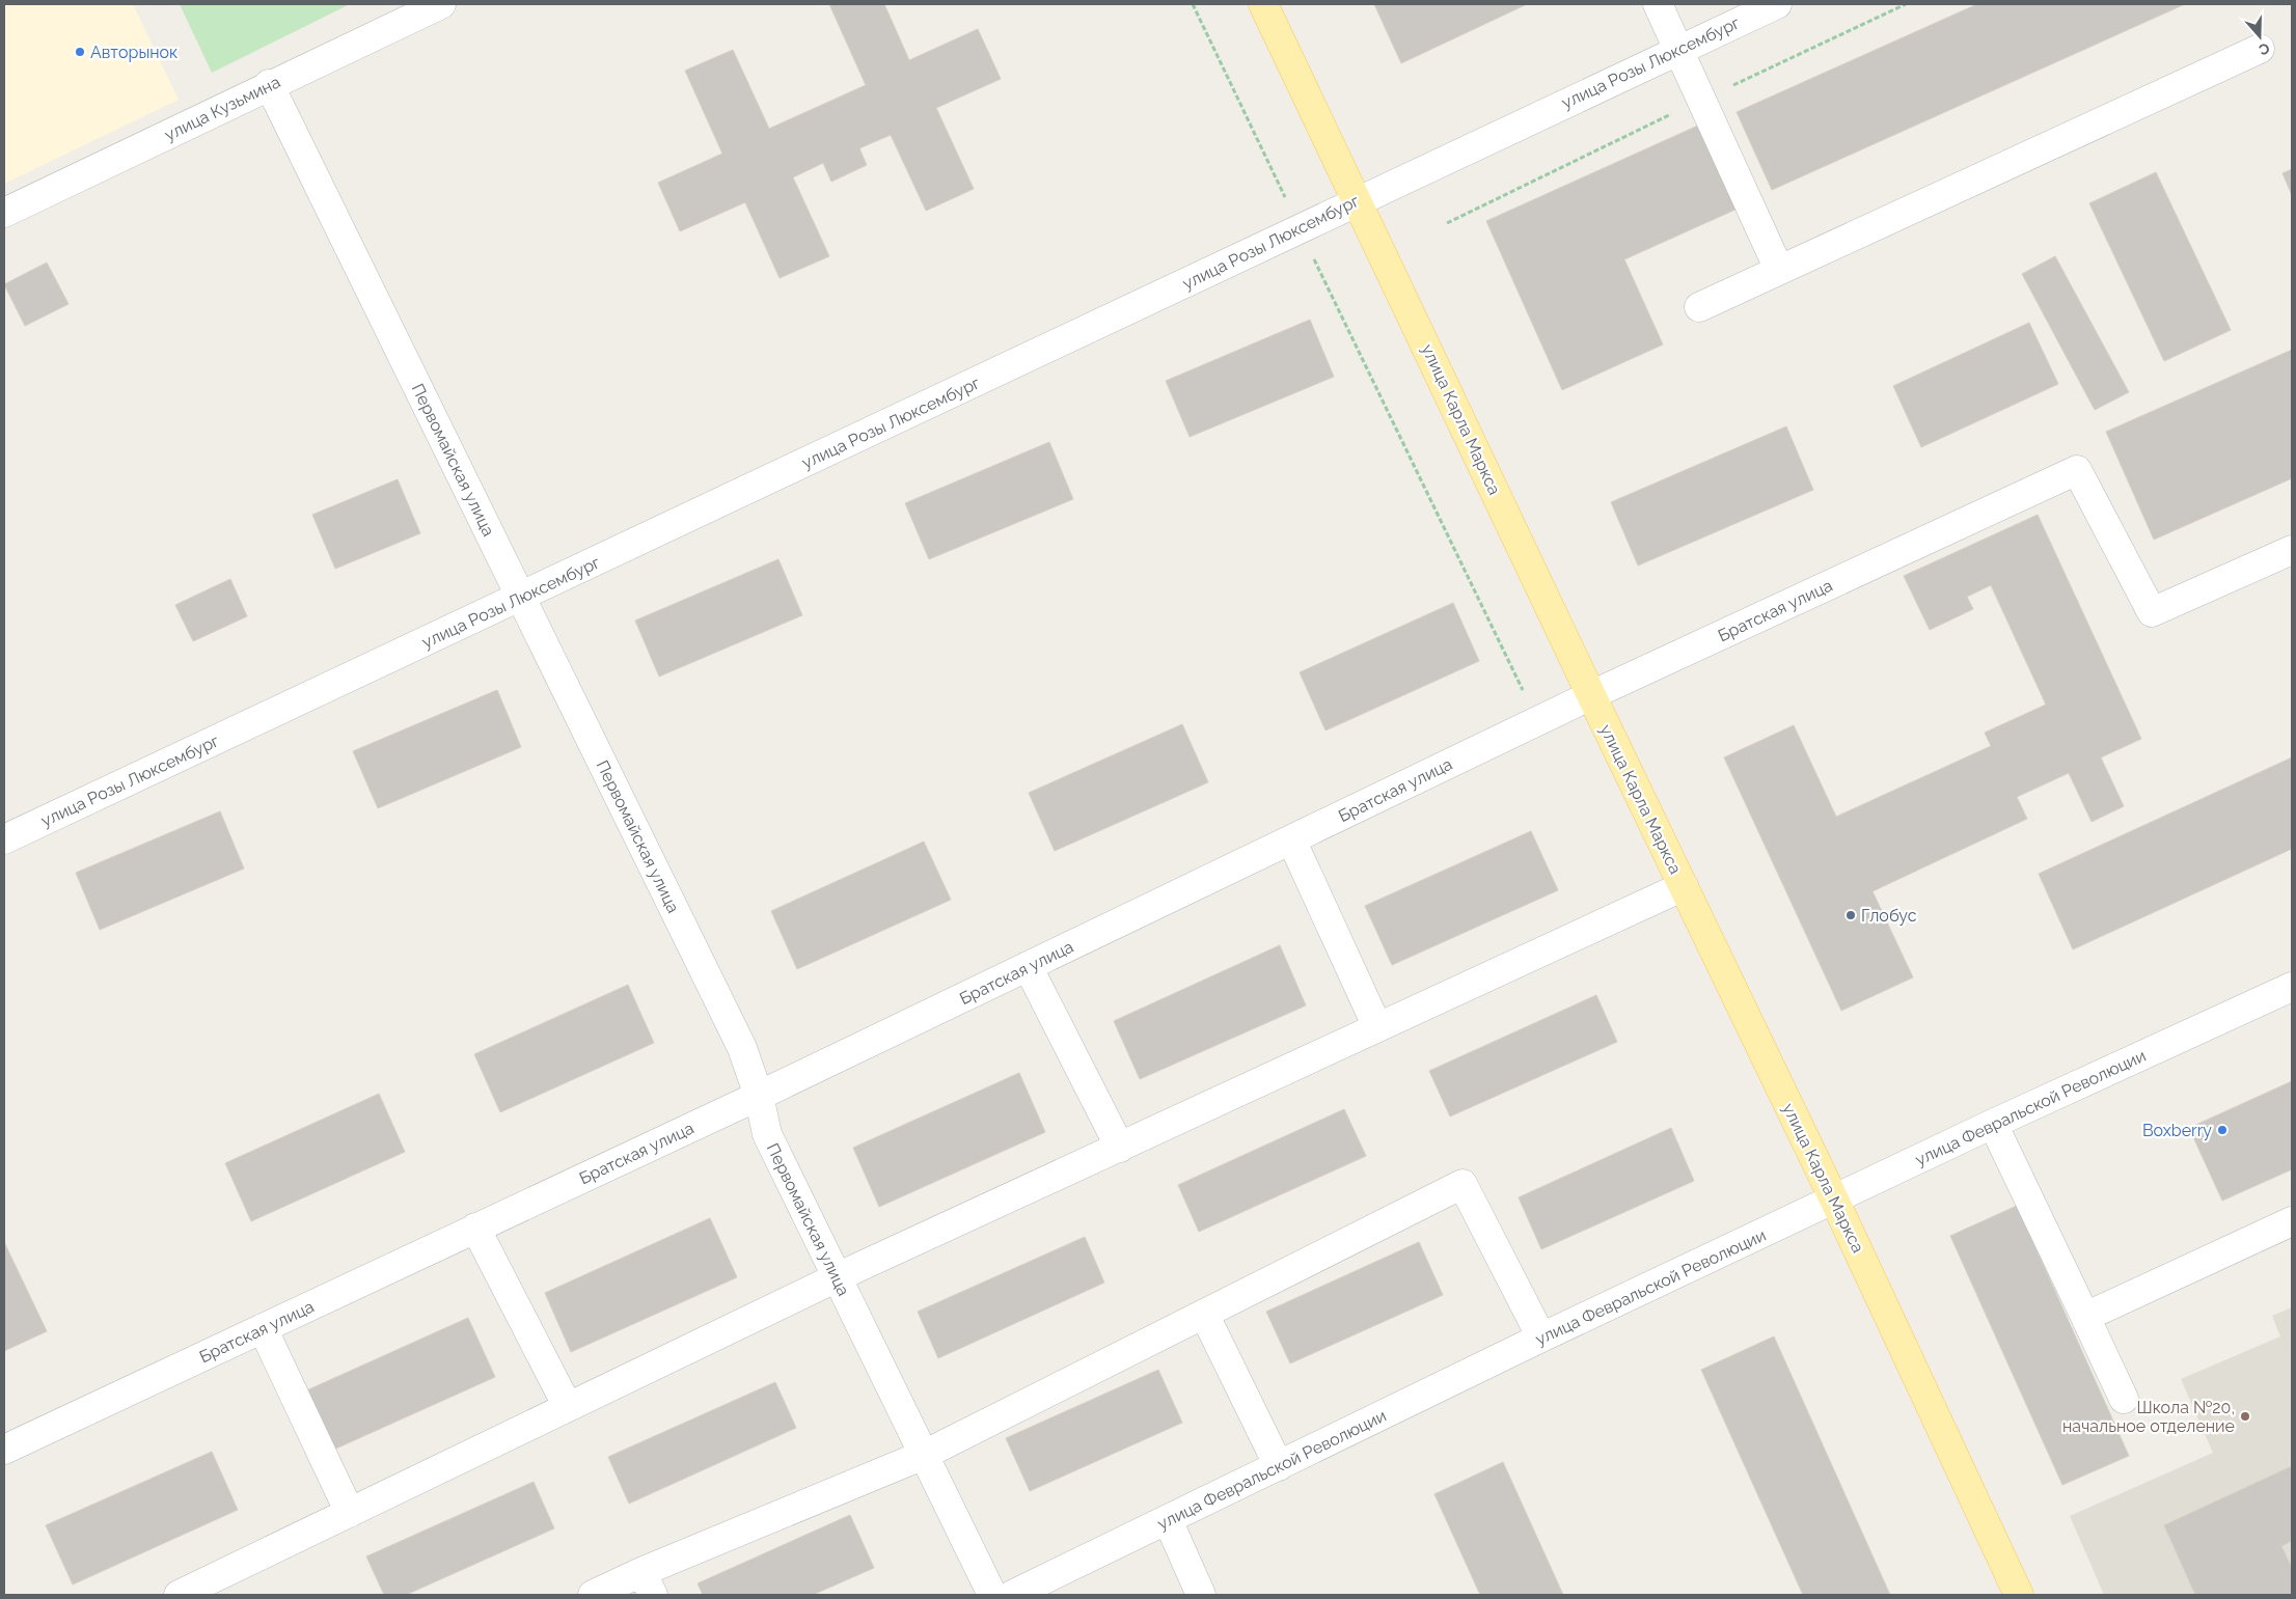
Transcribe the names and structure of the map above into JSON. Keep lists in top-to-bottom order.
{
  "streets": {
    "main road": ["улица Карла Маркса"],
    "street": [
      "улица Розы Люксембург",
      "улица Кузьмина",
      "Первомайская улица",
      "Братская улица",
      "улица Февральской Революции"
    ]
  },
  "crossings": [
    ["улица Розы Люксембург", "улица Карла Маркса"],
    ["улица Розы Люксембург", "Первомайская улица"],
    ["улица Кузьмина", "Первомайская улица"],
    ["улица Карла Маркса", "Братская улица"],
    ["улица Карла Маркса", "улица Февральской Революции"],
    ["Первомайская улица", "Братская улица"]
  ],
  "places": [
    "Авторынок",
    "Глобус",
    "Boxberry",
    "Школа №20, начальное отделение"
  ],
  "north": "bottom"
}
